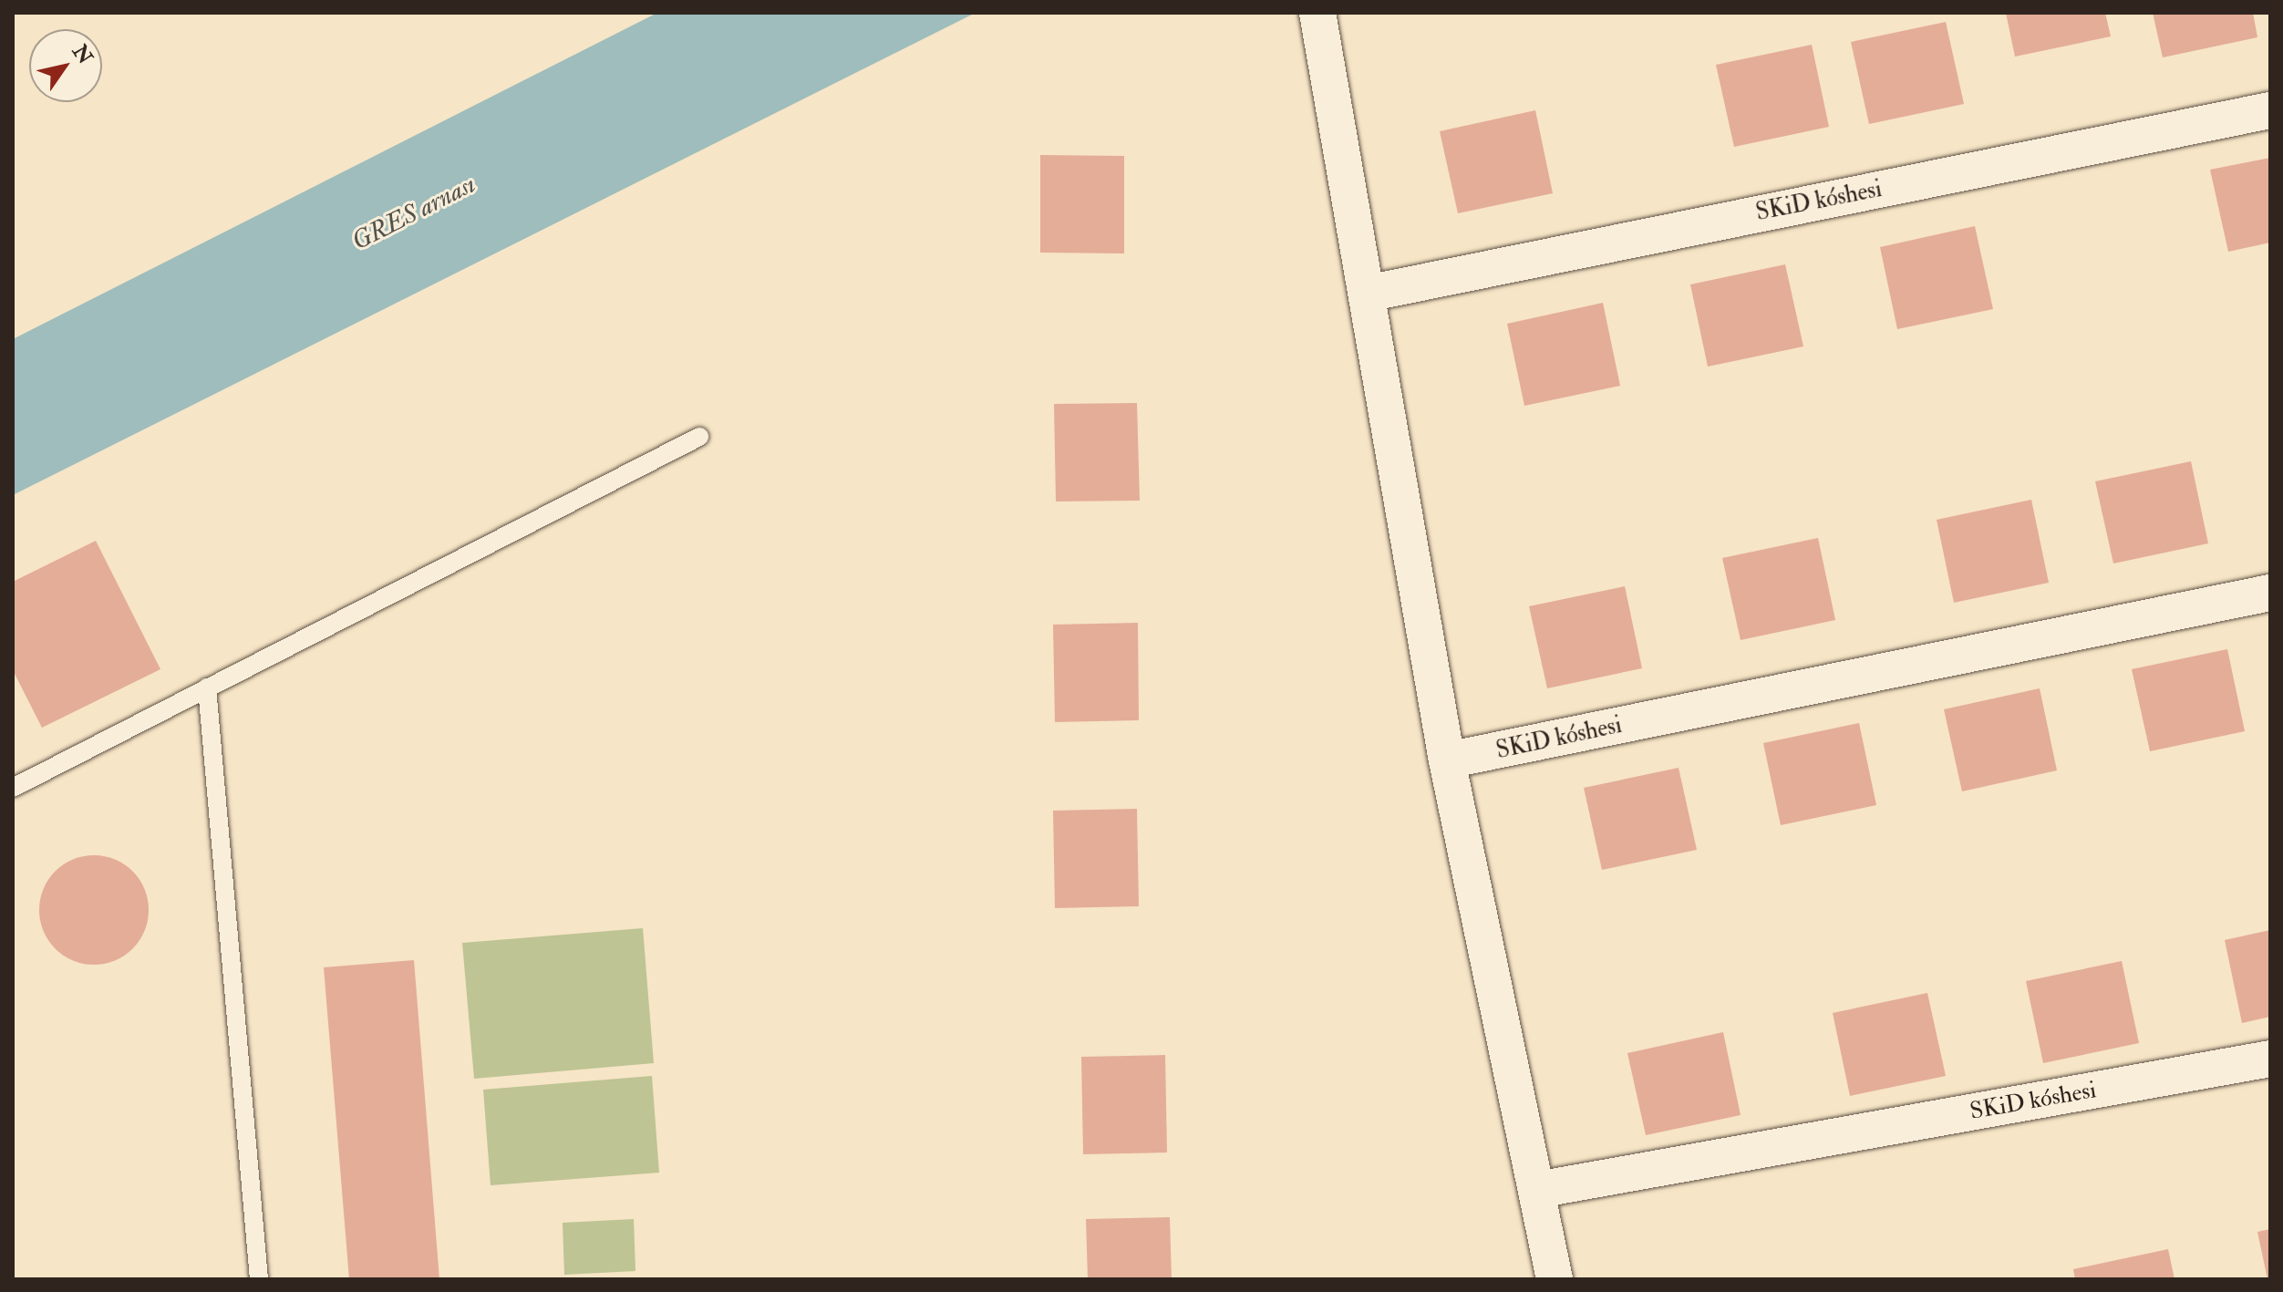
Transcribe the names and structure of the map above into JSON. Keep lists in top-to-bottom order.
{
  "streets": {
    "street": ["SKiD kóshesi"]
  },
  "water": ["GRES arnası"],
  "north": "top right"
}
